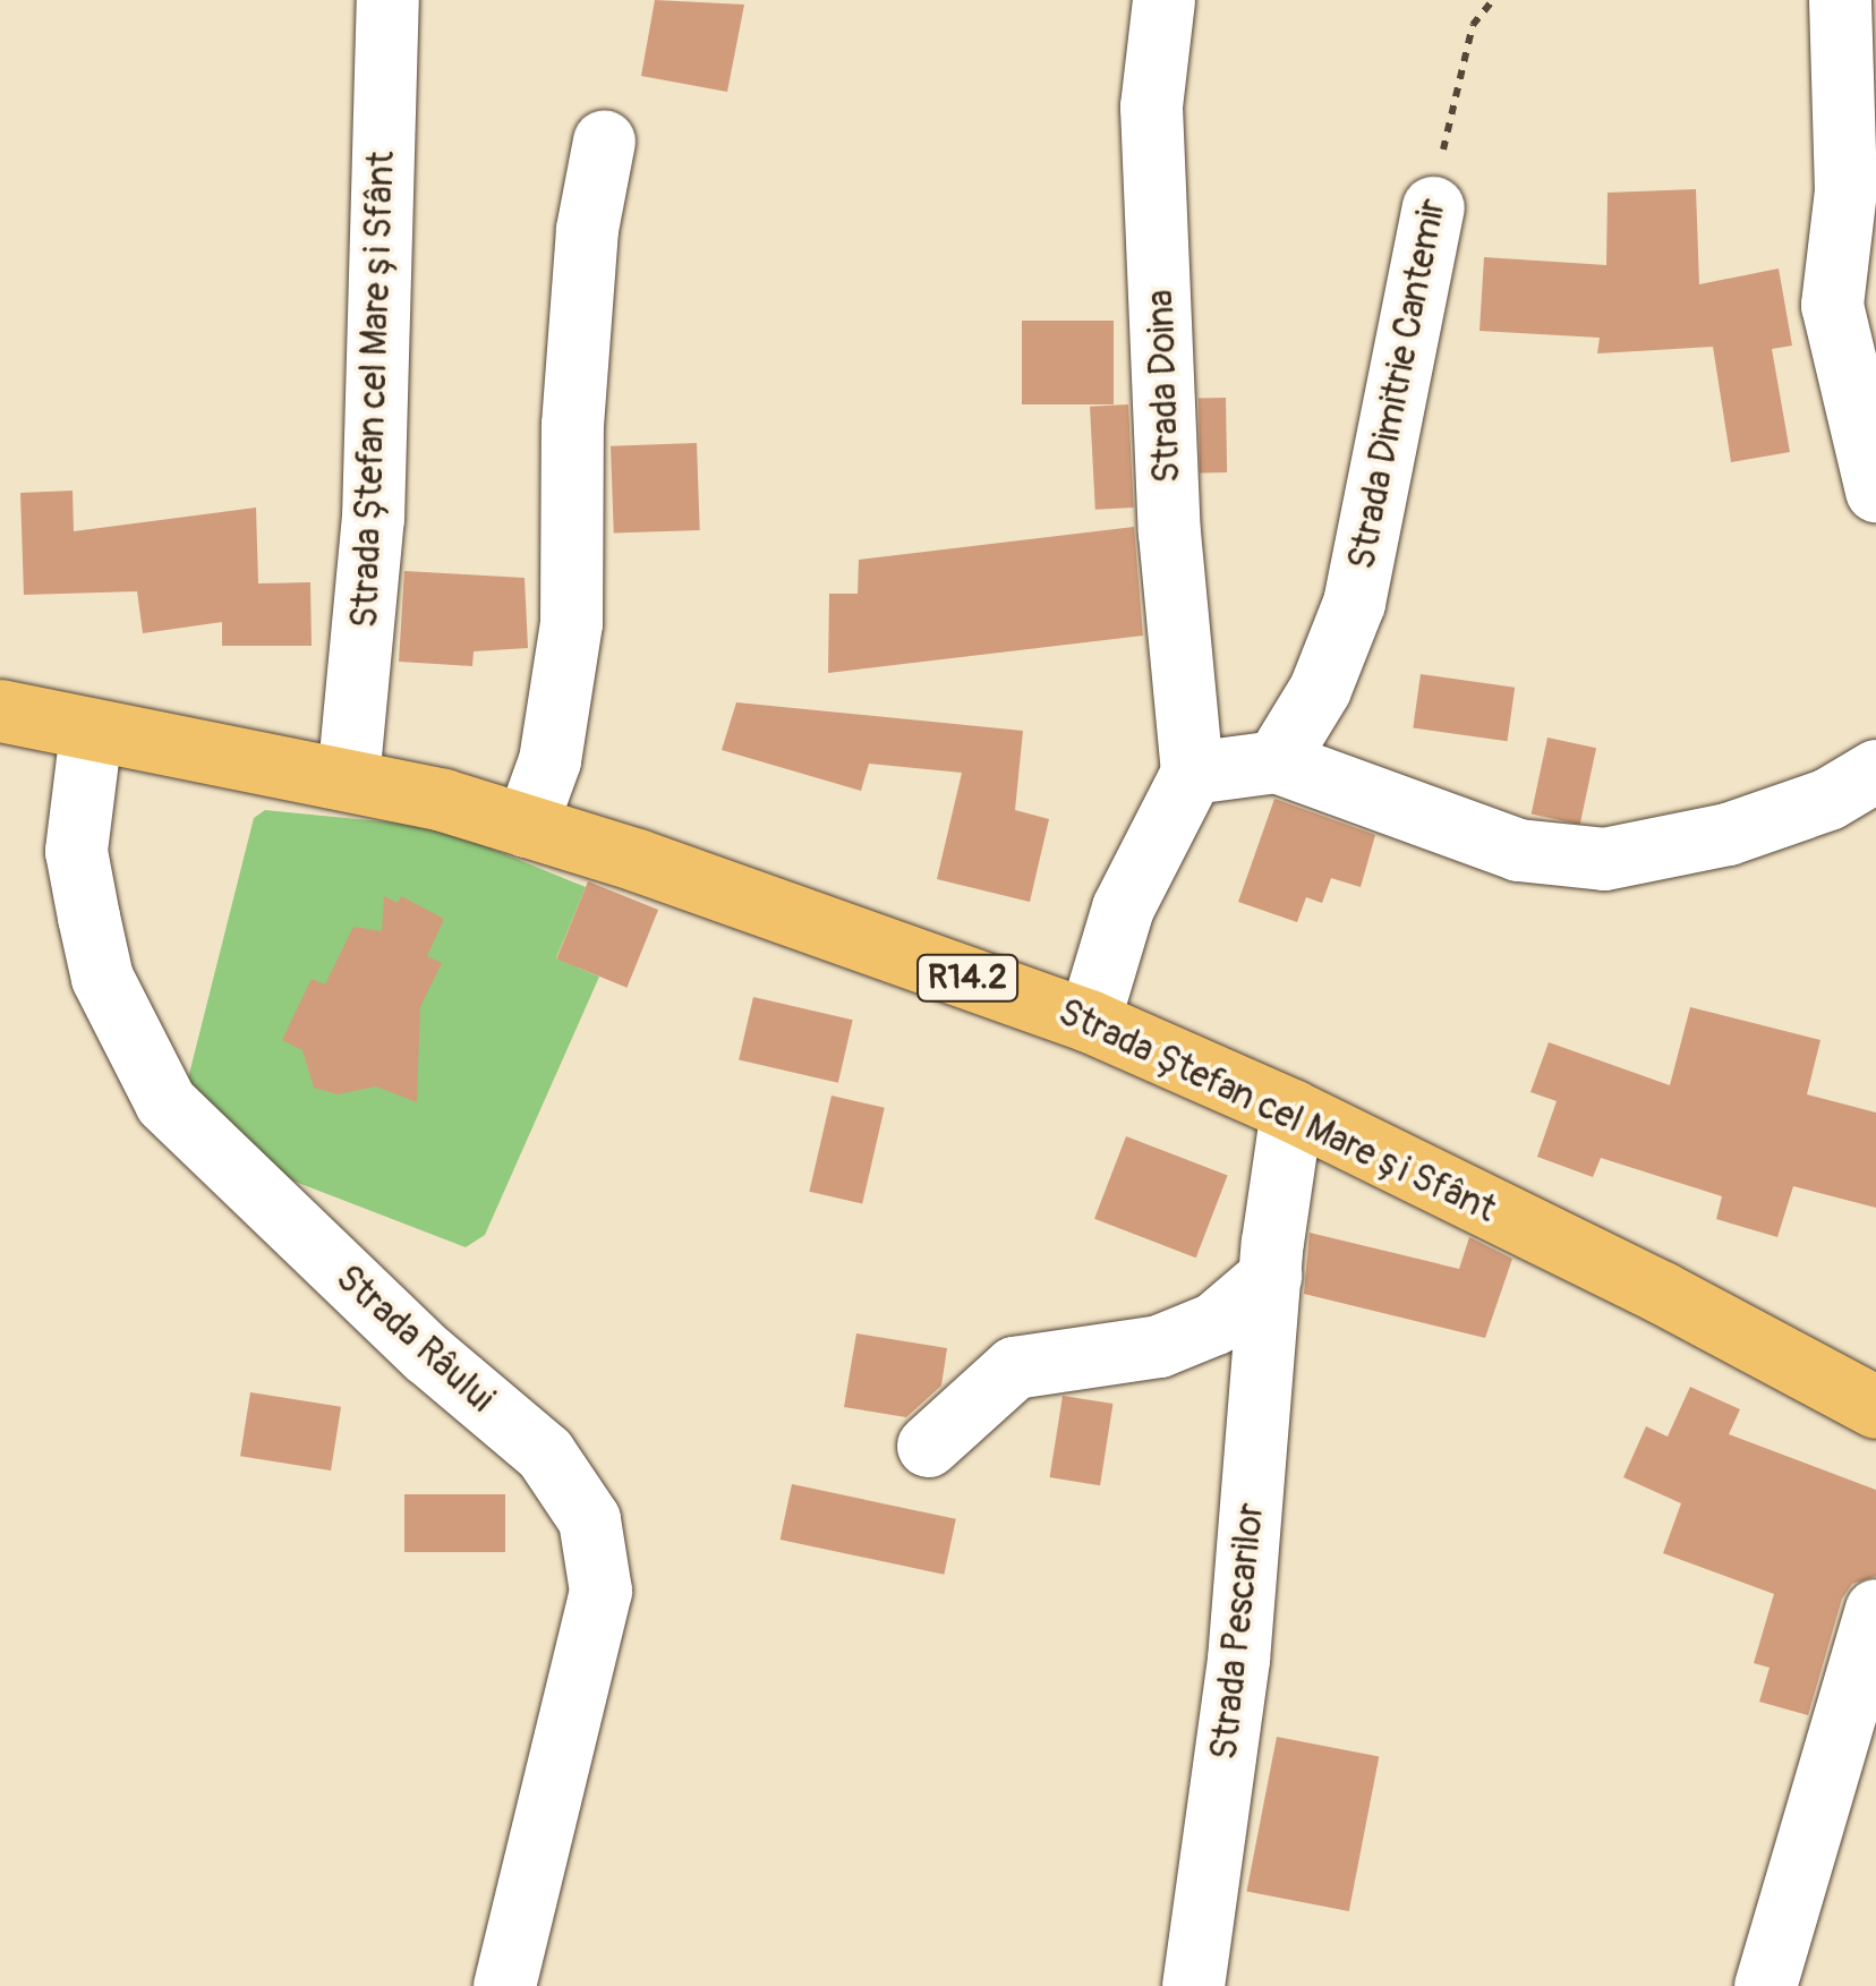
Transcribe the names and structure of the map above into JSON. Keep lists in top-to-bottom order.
{
  "streets": {
    "main road": ["Strada Ștefan cel Mare și Sfânt", "R14.2"],
    "street": [
      "Strada Dimitrie Cantemir",
      "Strada Doina",
      "Strada Râului",
      "Strada Pescarilor"
    ]
  },
  "crossings": [
    ["Strada Ștefan cel Mare și Sfânt", "Strada Râului"],
    ["Strada Ștefan cel Mare și Sfânt", "Strada Pescarilor"]
  ]
}
